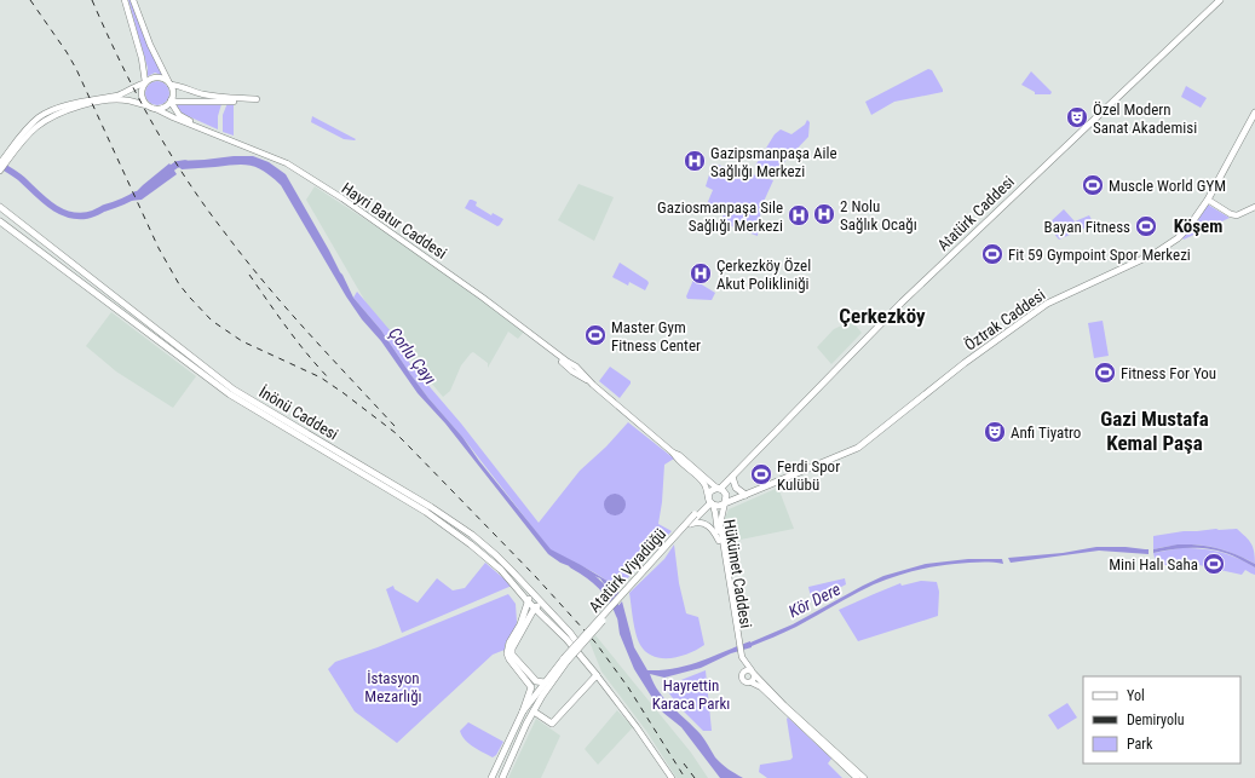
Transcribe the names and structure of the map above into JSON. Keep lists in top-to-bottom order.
{
  "streets": {
    "main road": [
      "Atatürk Caddesi",
      "Hayri Batur Caddesi",
      "Öztrak Caddesi",
      "İnönü Caddesi",
      "Atatürk Viyadüğü",
      "Hükümet Caddesi"
    ]
  },
  "crossings": [
    ["Hayri Batur Caddesi", "Öztrak Caddesi"],
    ["Hayri Batur Caddesi", "Atatürk Viyadüğü"],
    ["Hayri Batur Caddesi", "Hükümet Caddesi"],
    ["Öztrak Caddesi", "Atatürk Viyadüğü"],
    ["Öztrak Caddesi", "Hükümet Caddesi"],
    ["Atatürk Viyadüğü", "Hükümet Caddesi"]
  ],
  "districts": ["Köşem", "Çerkezköy", "Gazi Mustafa Kemal Paşa"],
  "water": ["Çorlu Çayı", "Kör Dere"],
  "parks": ["İstasyon Mezarlığı", "Hayrettin Karaca Parkı"],
  "places": {
    "theatre": ["Özel Modern Sanat Akademisi", "Anfi Tiyatro"],
    "hospital": [
      "Gazipsmanpaşa Aile Sağlığı Merkezi",
      "2 Nolu Sağlık Ocağı",
      "Gaziosmanpaşa Sile Sağlığı Merkezi",
      "Çerkezköy Özel Akut Polikliniği"
    ],
    "sports": [
      "Muscle World GYM",
      "Bayan Fitness",
      "Fit 59 Gympoint Spor Merkezi",
      "Master Gym Fitness Center",
      "Fitness For You",
      "Ferdi Spor Kulübü",
      "Mini Halı Saha"
    ]
  },
  "legend": ["Yol", "Demiryolu", "Park"]
}
